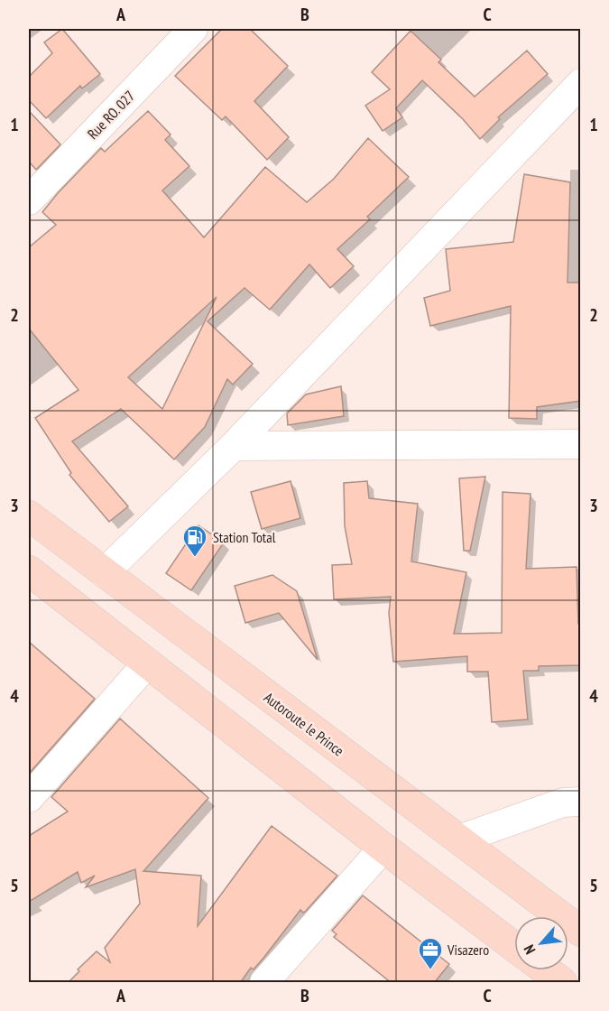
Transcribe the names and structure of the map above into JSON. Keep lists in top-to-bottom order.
{
  "streets": {
    "main road": ["Autoroute le Prince"],
    "street": ["Rue RO. 027"]
  },
  "places": {
    "fuel station": ["Station Total"],
    "office": ["Visazero"]
  },
  "north": "bottom left",
  "grid": {
    "columns": ["A", "B", "C"],
    "rows": [
      "1",
      "2",
      "3",
      "4",
      "5"
    ]
  }
}
